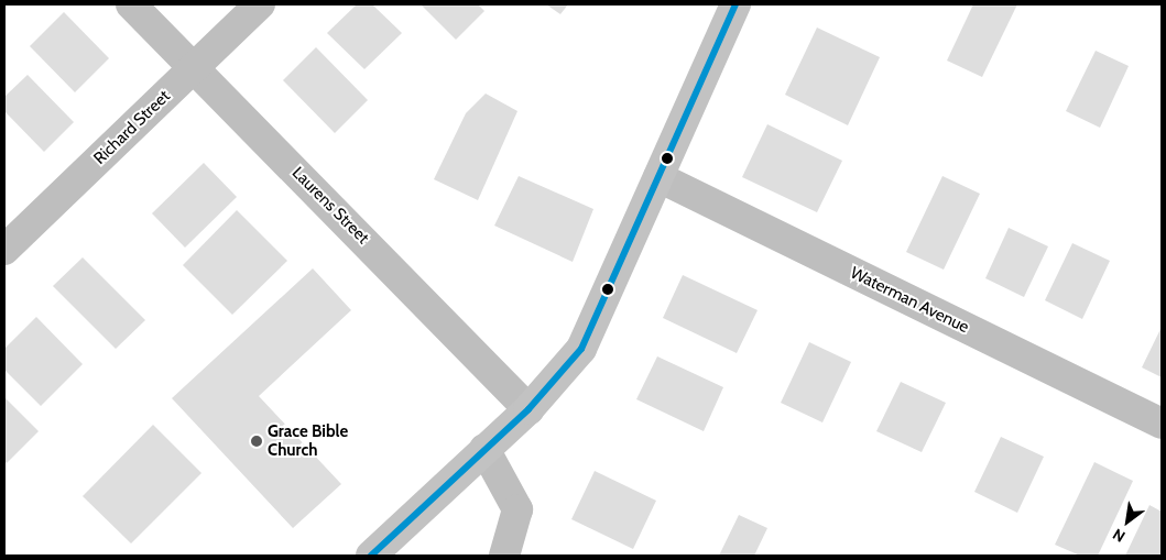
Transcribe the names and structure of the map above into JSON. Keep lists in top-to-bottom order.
{
  "streets": {
    "street": ["Richard Street", "Laurens Street", "Waterman Avenue"]
  },
  "crossings": [
    ["Richard Street", "Laurens Street"]
  ],
  "places": ["Grace Bible Church"],
  "north": "bottom left"
}
